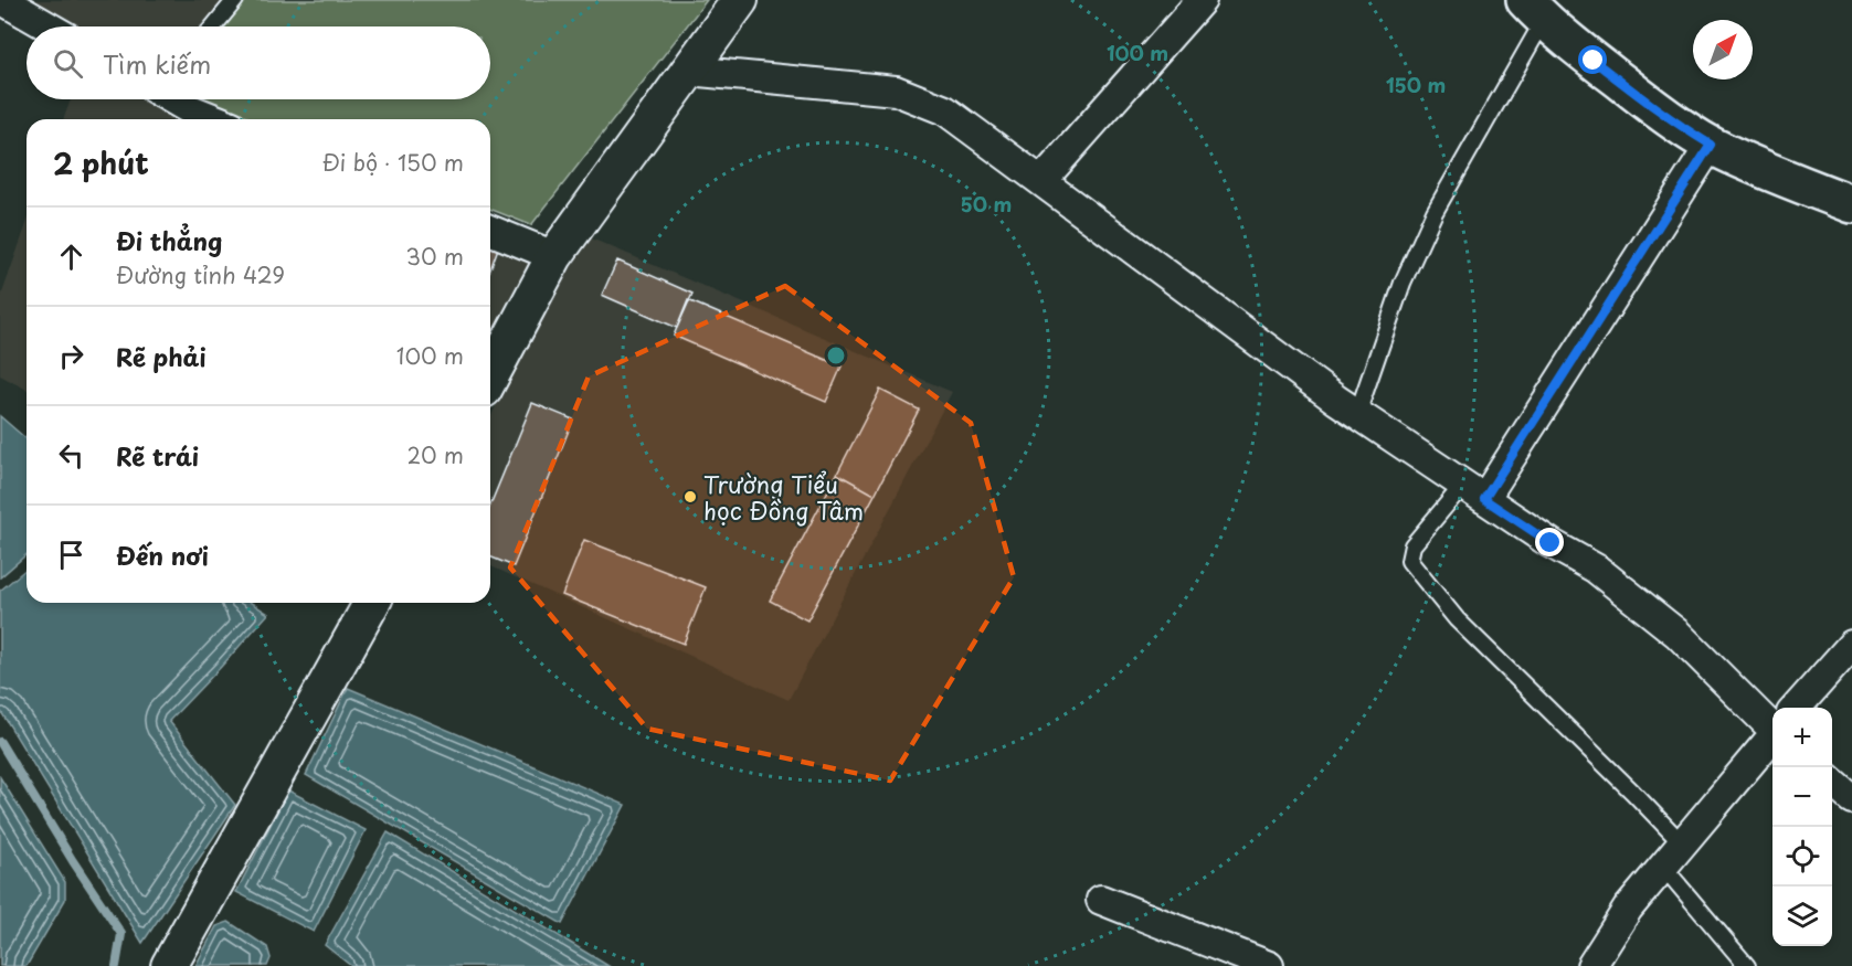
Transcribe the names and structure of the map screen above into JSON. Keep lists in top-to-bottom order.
{
  "places": ["Trường Tiểu học Đồng Tâm"],
  "north": "top right",
  "page": {
    "search": "Tìm kiếm",
    "heading": ["2 phút", "Đi bộ · 150 m"],
    "list": [
      ["Đi thẳng", "Đường tỉnh 429", "30 m"],
      ["Rẽ phải", "100 m"],
      ["Rẽ trái", "20 m"],
      "Đến nơi"
    ],
    "map_buttons": ["+", "−"]
  },
  "rings": ["100 m", "150 m", "50 m"]
}
